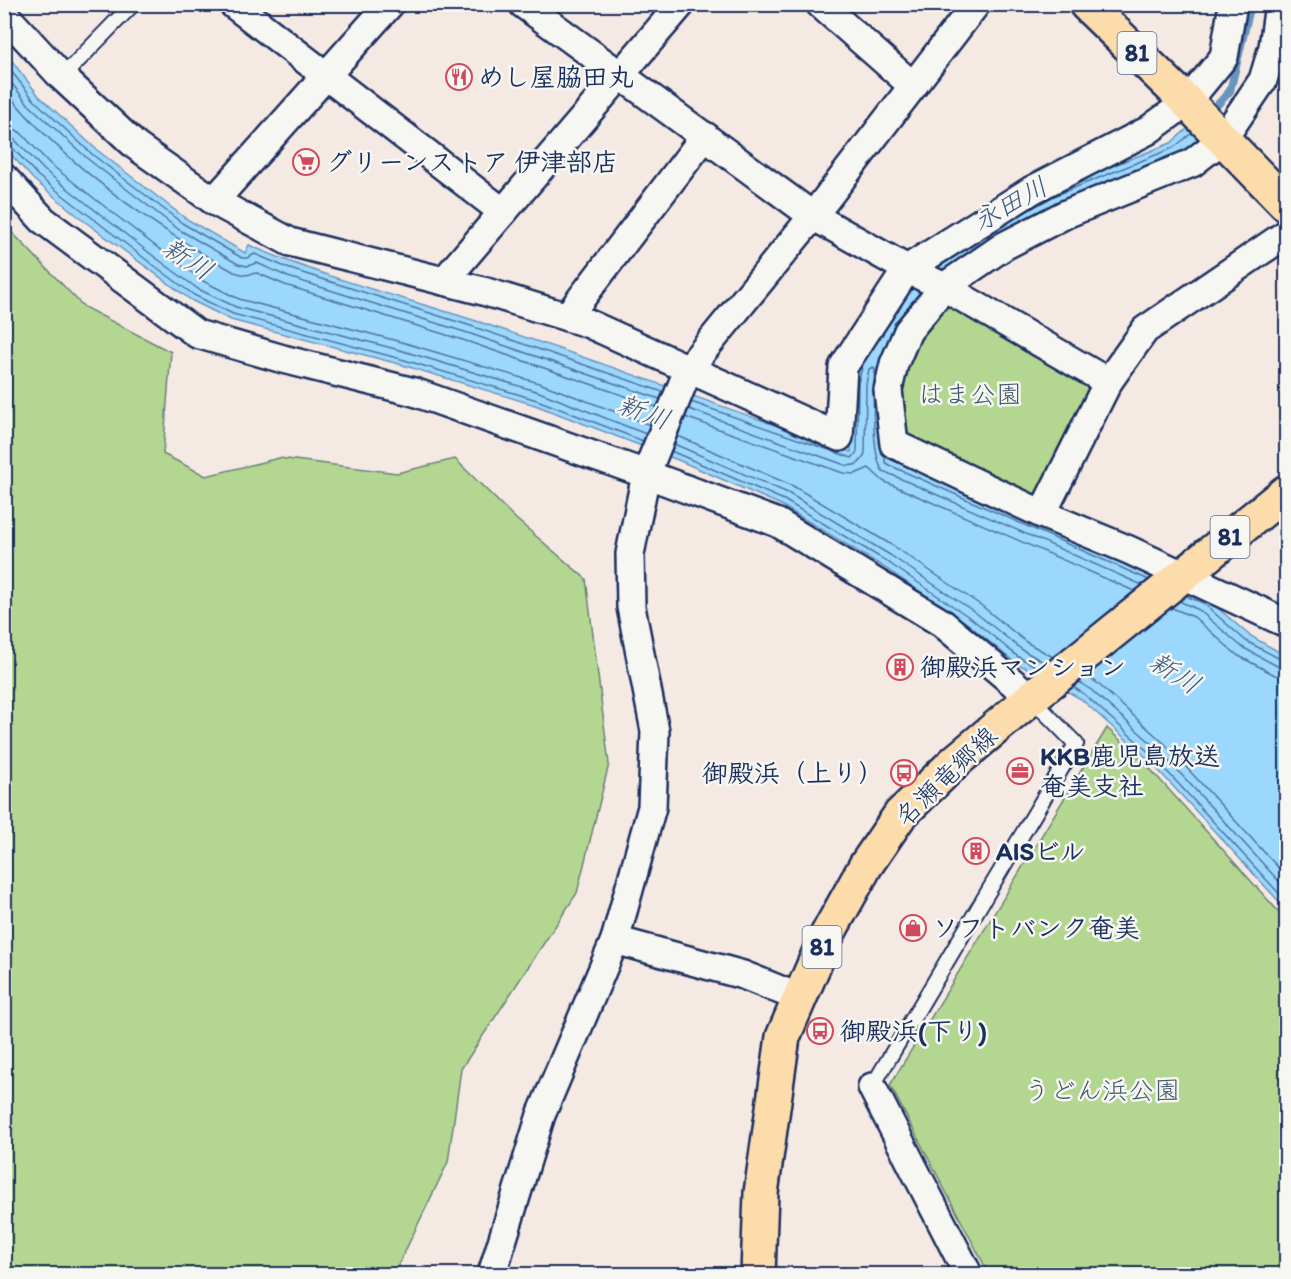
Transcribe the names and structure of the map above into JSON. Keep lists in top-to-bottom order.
{
  "streets": {
    "main road": ["81", "名瀬竜郷線"]
  },
  "water": ["永田川", "新川"],
  "parks": ["はま公園", "うどん浜公園"],
  "places": {
    "restaurant": ["めし屋脇田丸"],
    "supermarket": ["グリーンストア 伊津部店"],
    "building": ["御殿浜マンション", "AISビル"],
    "office": ["KKB鹿児島放送 奄美支社"],
    "bus stop": ["御殿浜（上り）", "御殿浜(下り)"],
    "shop": ["ソフトバンク奄美"]
  }
}
